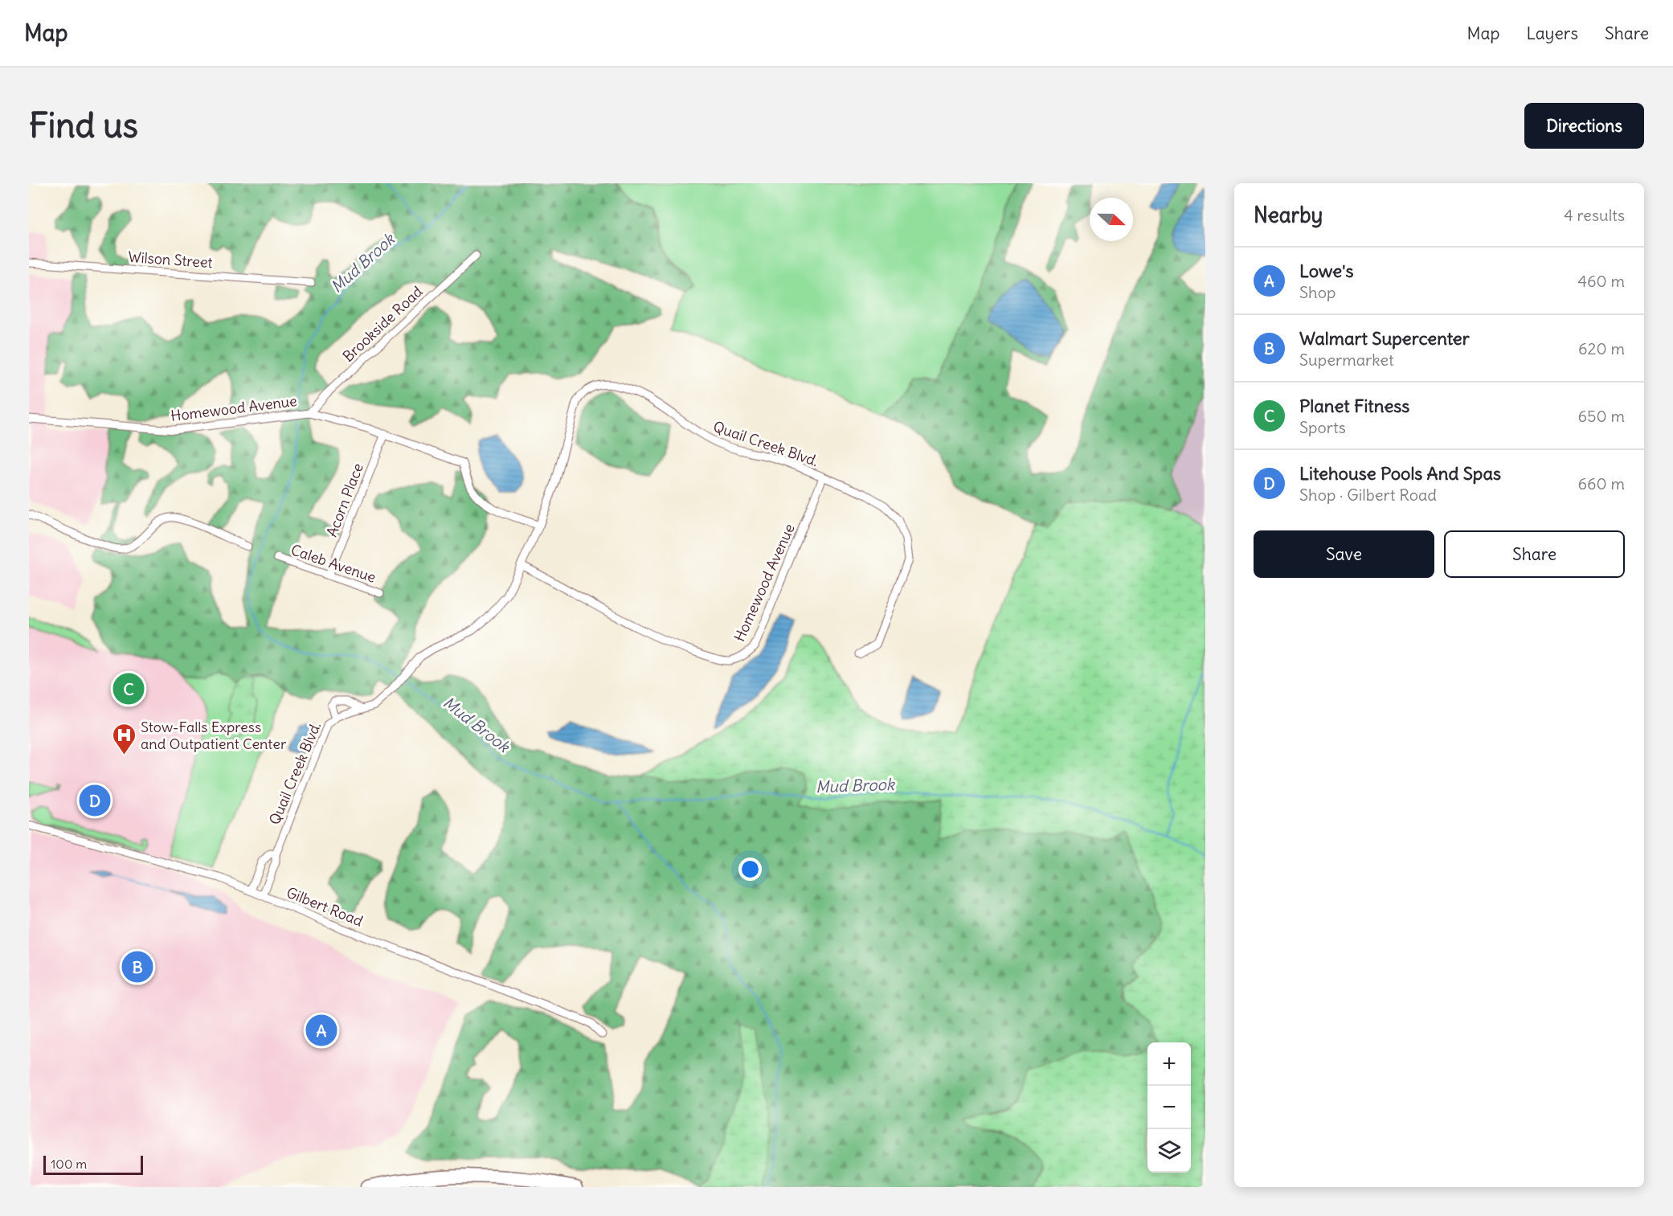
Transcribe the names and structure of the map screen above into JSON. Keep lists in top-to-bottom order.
{
  "streets": {
    "street": [
      "Wilson Street",
      "Brookside Road",
      "Homewood Avenue",
      "Quail Creek Blvd.",
      "Acorn Place",
      "Caleb Avenue",
      "Gilbert Road"
    ]
  },
  "crossings": [
    ["Brookside Road", "Homewood Avenue"],
    ["Homewood Avenue", "Quail Creek Blvd."],
    ["Homewood Avenue", "Acorn Place"],
    ["Quail Creek Blvd.", "Gilbert Road"],
    ["Acorn Place", "Caleb Avenue"]
  ],
  "water": ["Mud Brook"],
  "places": {
    "hospital": ["Stow-Falls Express and Outpatient Center"]
  },
  "scale_bar": "100 m",
  "north": "right",
  "page": {
    "header": "Map",
    "nav": ["Map", "Layers", "Share"],
    "buttons": [
      "Directions",
      ["Save", "Share"]
    ],
    "title": "Find us",
    "heading": ["Nearby", "4 results"],
    "list": [
      {
        "mark": "A",
        "name": "Lowe's",
        "note": "Shop",
        "value": "460 m"
      },
      {
        "mark": "B",
        "name": "Walmart Supercenter",
        "note": "Supermarket",
        "value": "620 m"
      },
      {
        "mark": "C",
        "name": "Planet Fitness",
        "note": "Sports",
        "value": "650 m"
      },
      {
        "mark": "D",
        "name": "Litehouse Pools And Spas",
        "note": "Shop · Gilbert Road",
        "value": "660 m"
      }
    ],
    "pins": [
      "C",
      "D",
      "B",
      "A"
    ],
    "map_buttons": ["+", "−"],
    "scale": "100 m"
  }
}
